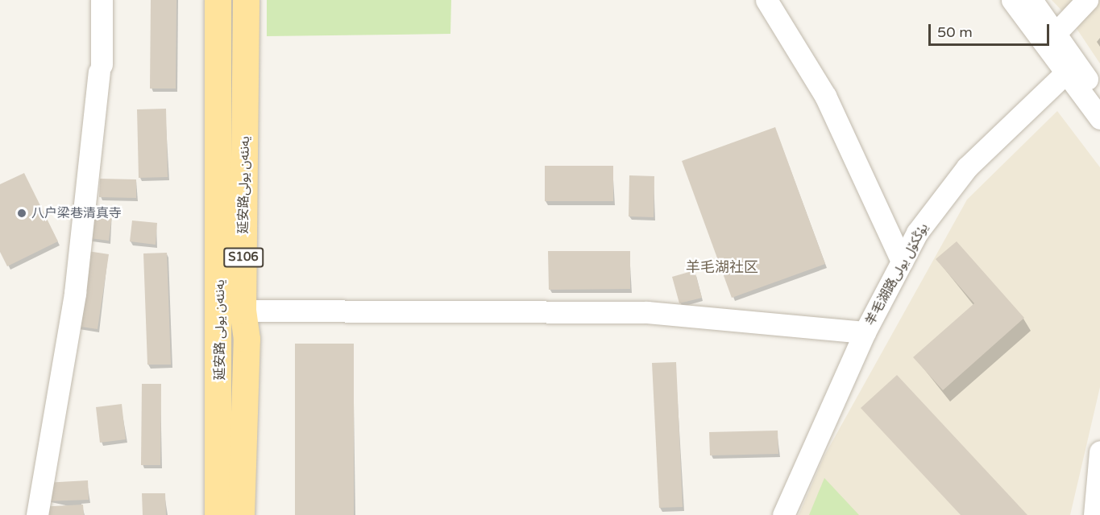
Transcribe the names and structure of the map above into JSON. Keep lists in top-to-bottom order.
{
  "streets": {
    "main road": ["延安路يەنئەن يولى", "S106", "延安路 يەنئەن يولى"],
    "street": ["羊毛湖路يۇڭكۆل يولى"]
  },
  "districts": ["羊毛湖社区"],
  "places": ["八户梁巷清真寺"],
  "scale_bar": "50 m"
}
